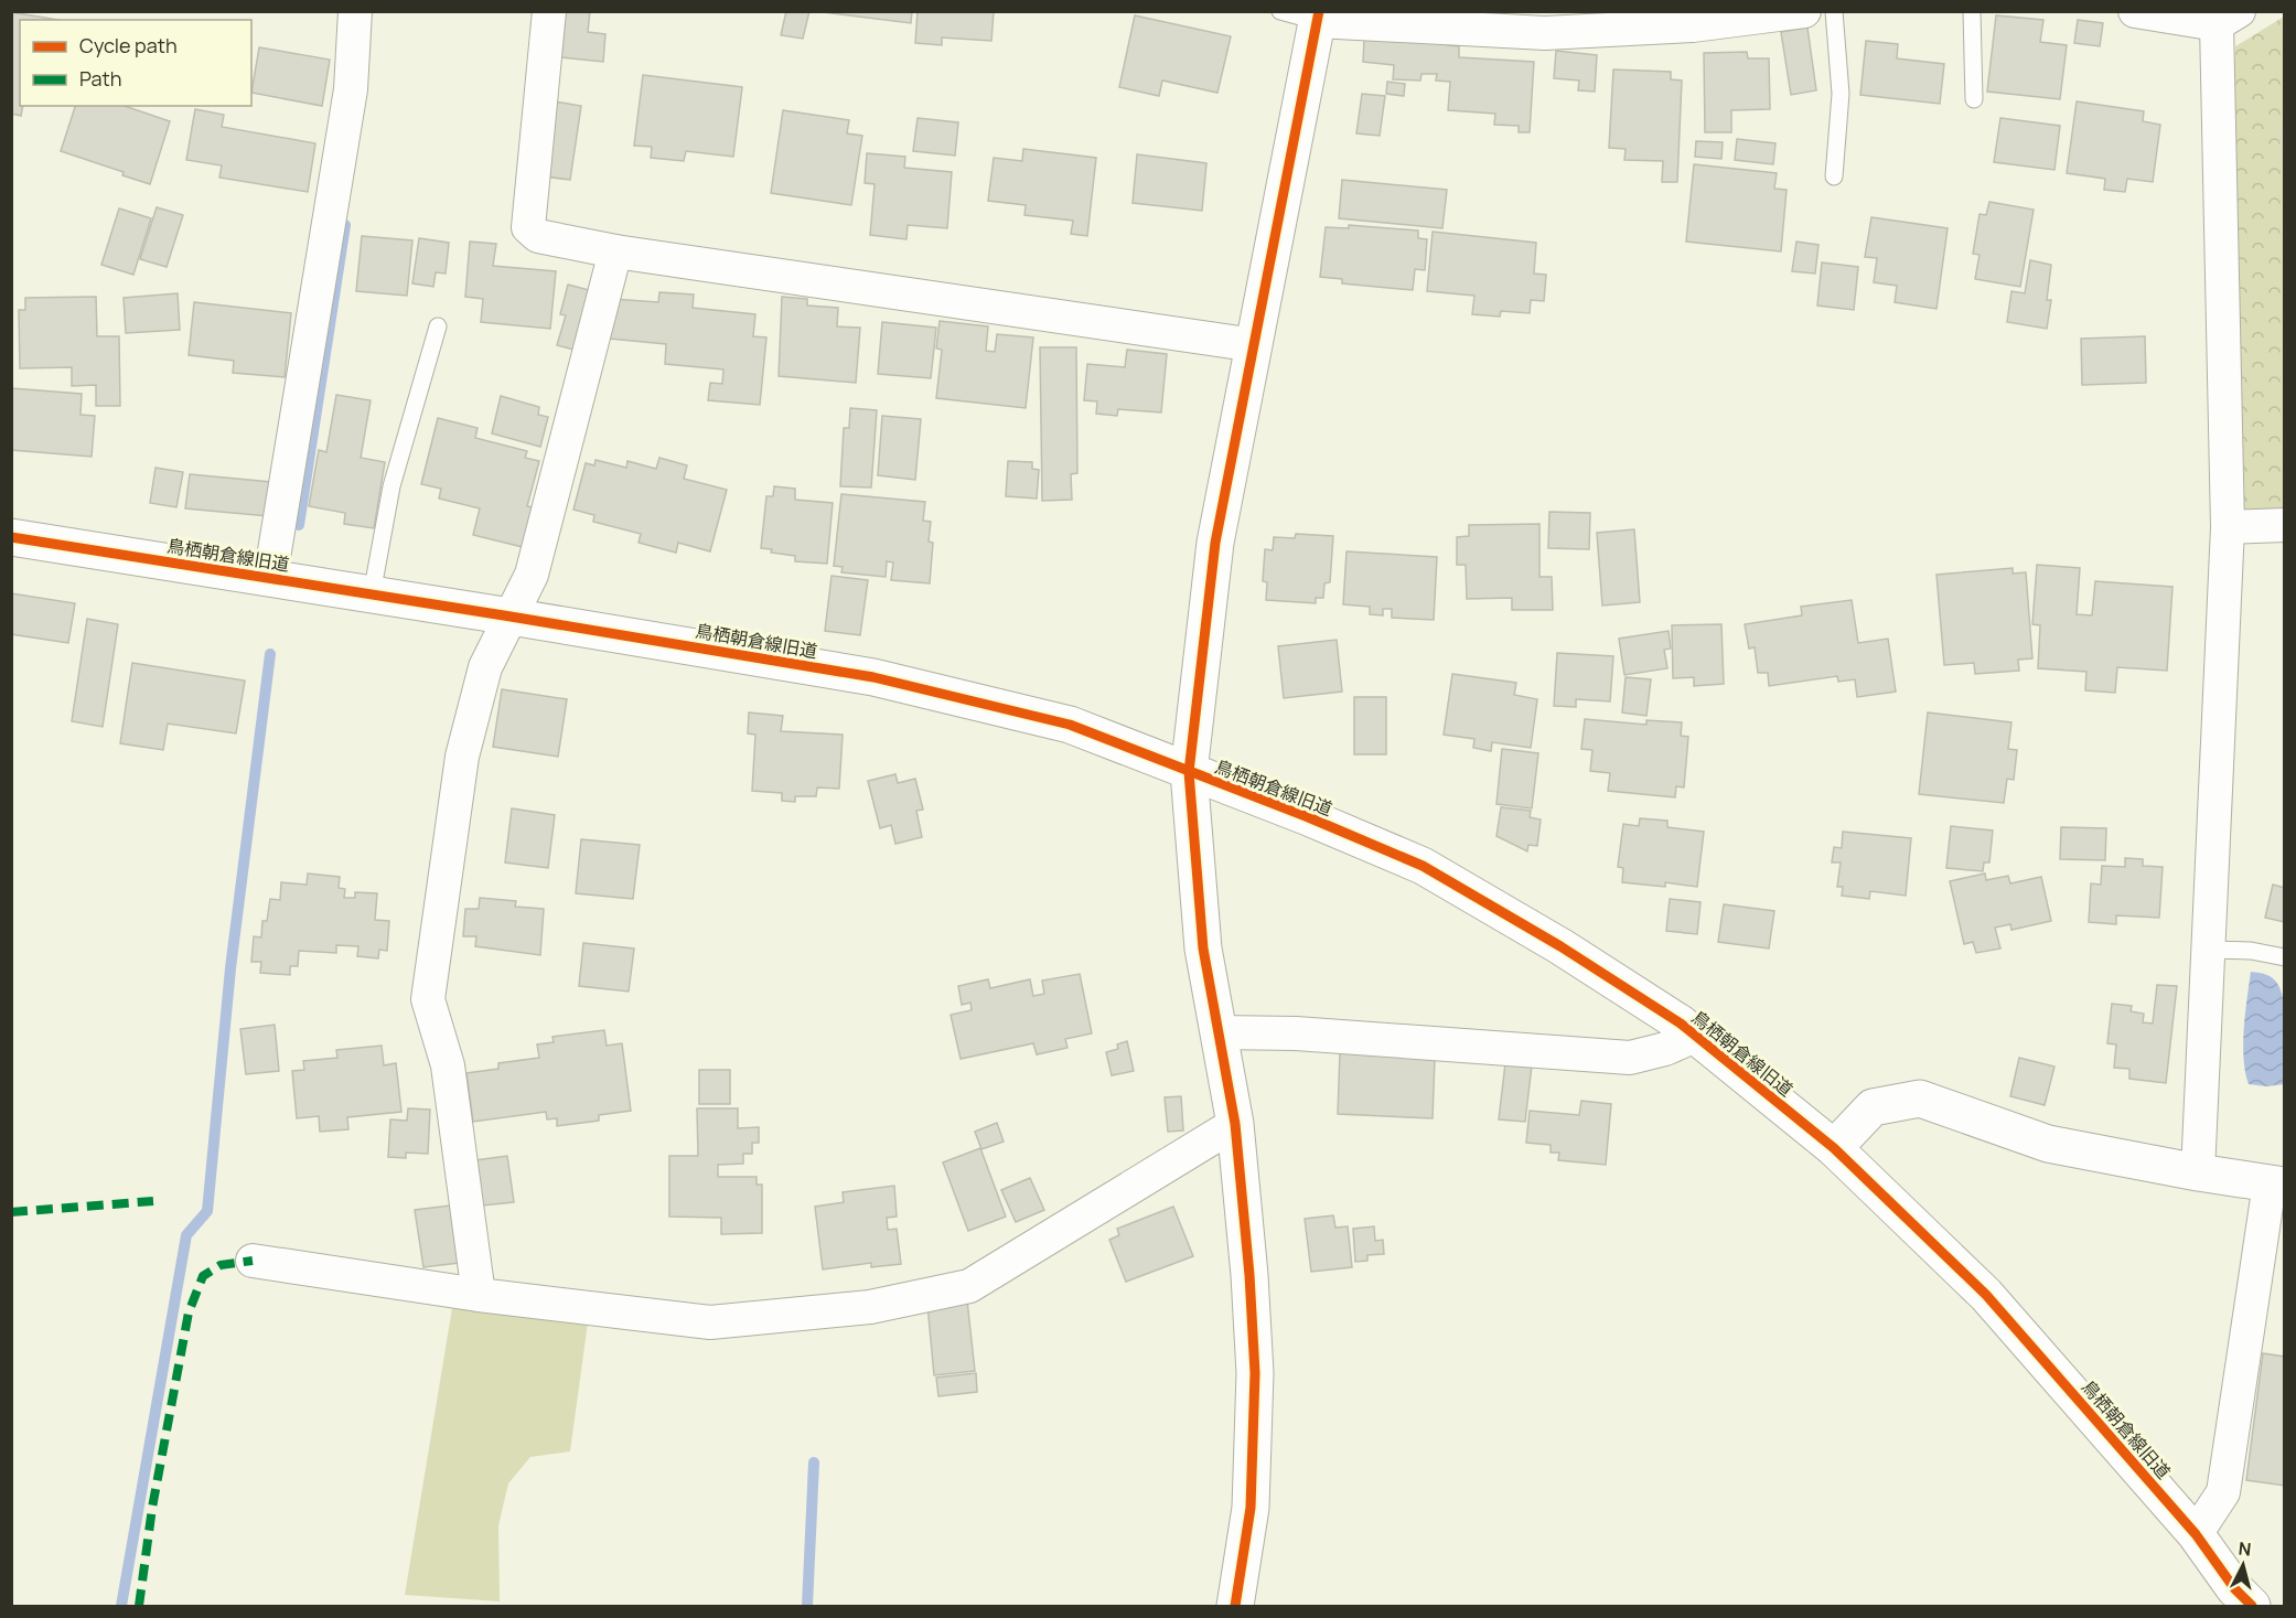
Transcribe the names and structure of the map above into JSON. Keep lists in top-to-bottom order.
{
  "streets": {
    "street": ["鳥栖朝倉線旧道"]
  },
  "legend": ["Cycle path", "Path"],
  "north": "top"
}
